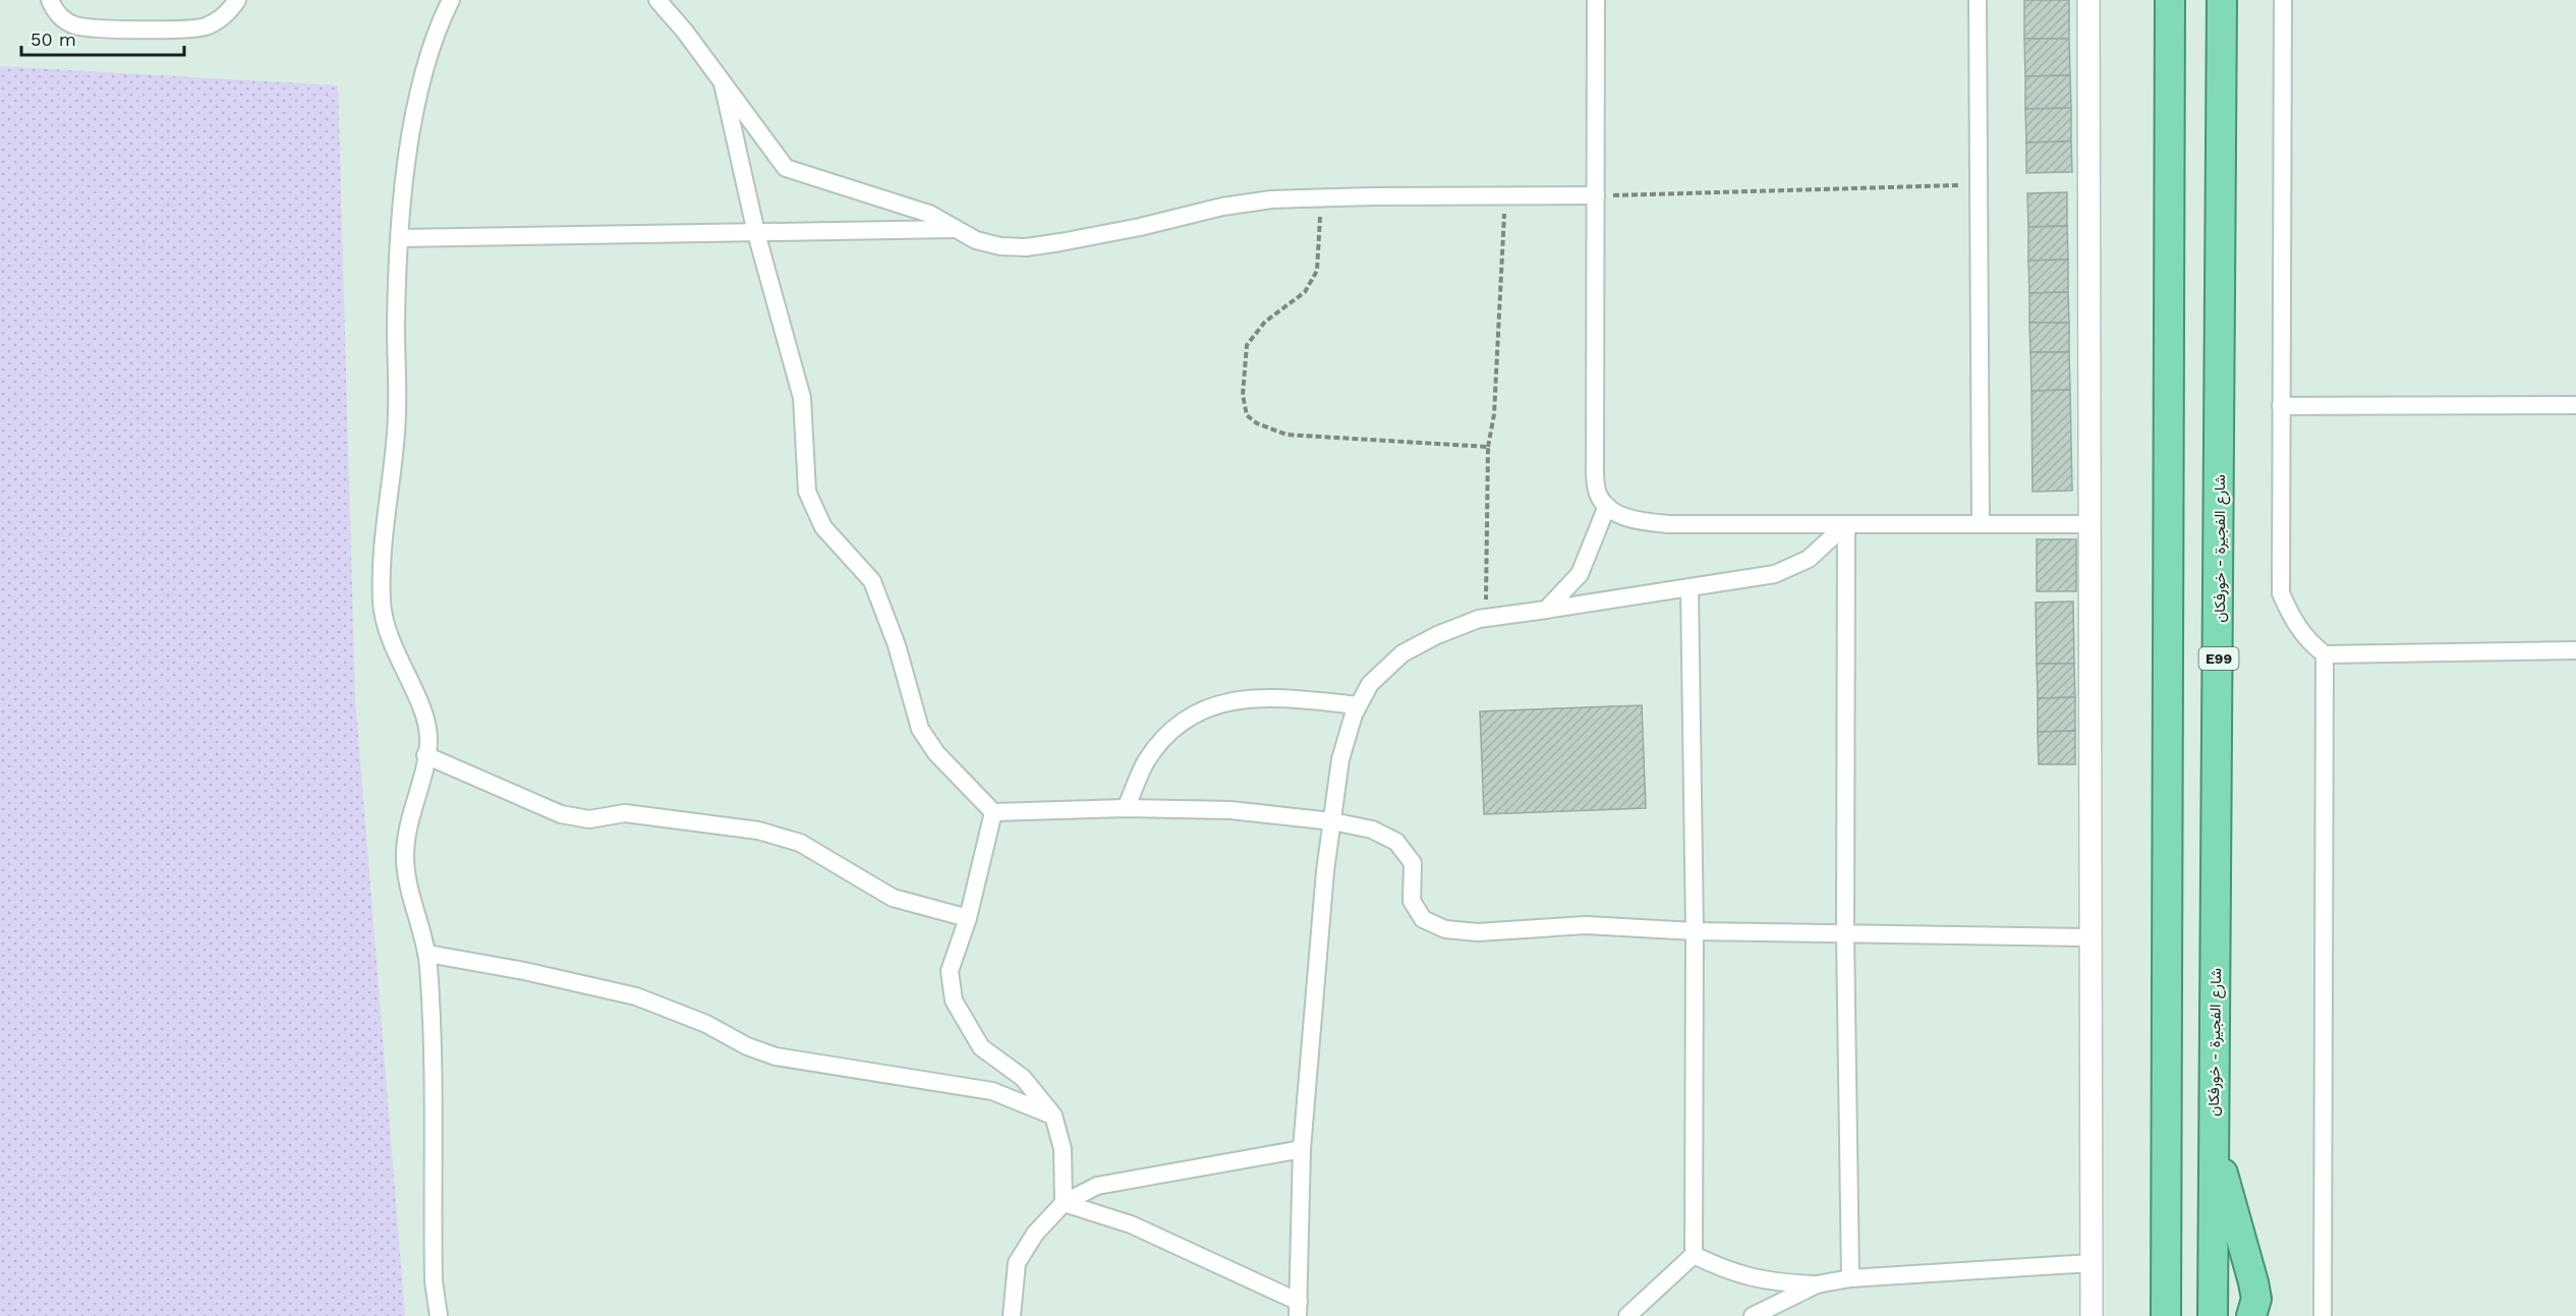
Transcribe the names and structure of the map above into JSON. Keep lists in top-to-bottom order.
{
  "streets": {
    "highway": ["شارع الفجيرة - خورفكان", "E99"]
  },
  "scale_bar": "50 m"
}
